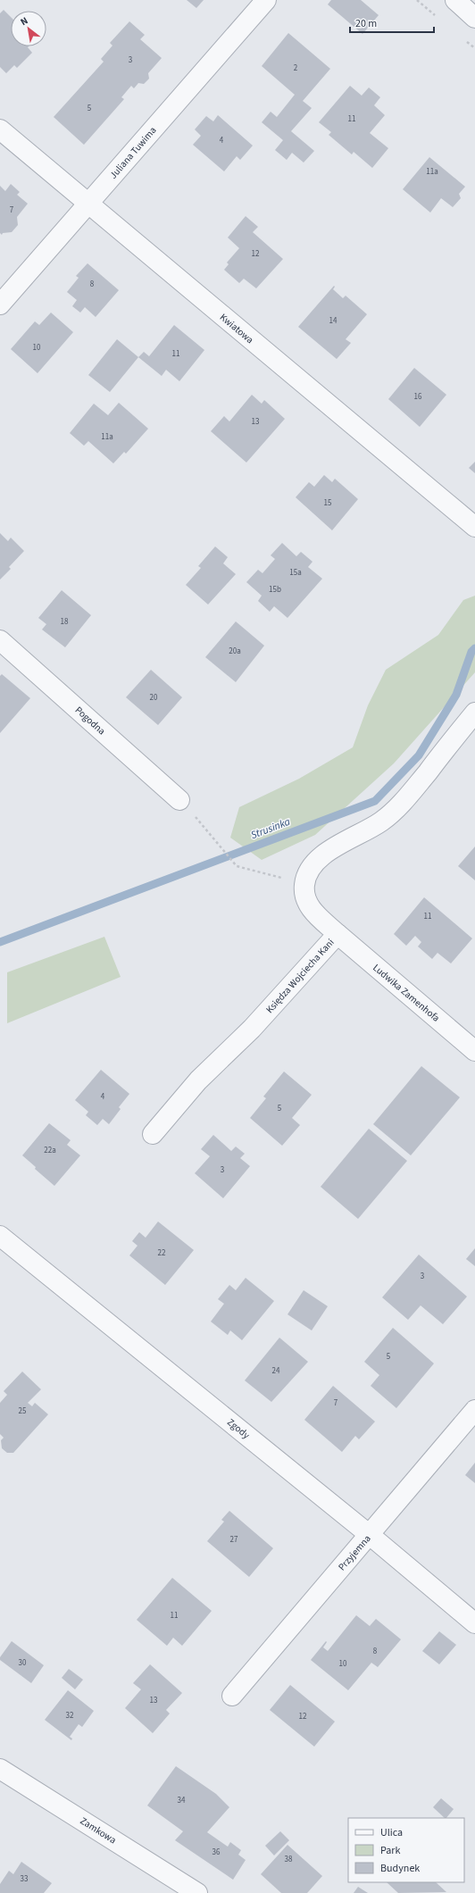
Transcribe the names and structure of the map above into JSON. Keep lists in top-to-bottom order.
{
  "streets": {
    "street": [
      "Juliana Tuwima",
      "Kwiatowa",
      "Pogodna",
      "Księdza Wojciecha Kani",
      "Ludwika Zamenhofa",
      "Zgody",
      "Przyjemna",
      "Zamkowa"
    ]
  },
  "crossings": [
    ["Juliana Tuwima", "Kwiatowa"],
    ["Księdza Wojciecha Kani", "Ludwika Zamenhofa"],
    ["Zgody", "Przyjemna"]
  ],
  "water": ["Strusinka"],
  "house_numbers": [
    "3",
    "2",
    "5",
    "11",
    "4",
    "11a",
    "7",
    "12",
    "8",
    "14",
    "10",
    "11",
    "16",
    "13",
    "11a",
    "15",
    "15a",
    "15b",
    "18",
    "20a",
    "20",
    "11",
    "4",
    "5",
    "22a",
    "3",
    "22",
    "3",
    "5",
    "24",
    "7",
    "25",
    "27",
    "11",
    "8",
    "30",
    "10",
    "13",
    "32",
    "12",
    "34",
    "36",
    "38",
    "33"
  ],
  "legend": ["Ulica", "Park", "Budynek"],
  "scale_bar": "20 m",
  "north": "top left"
}
